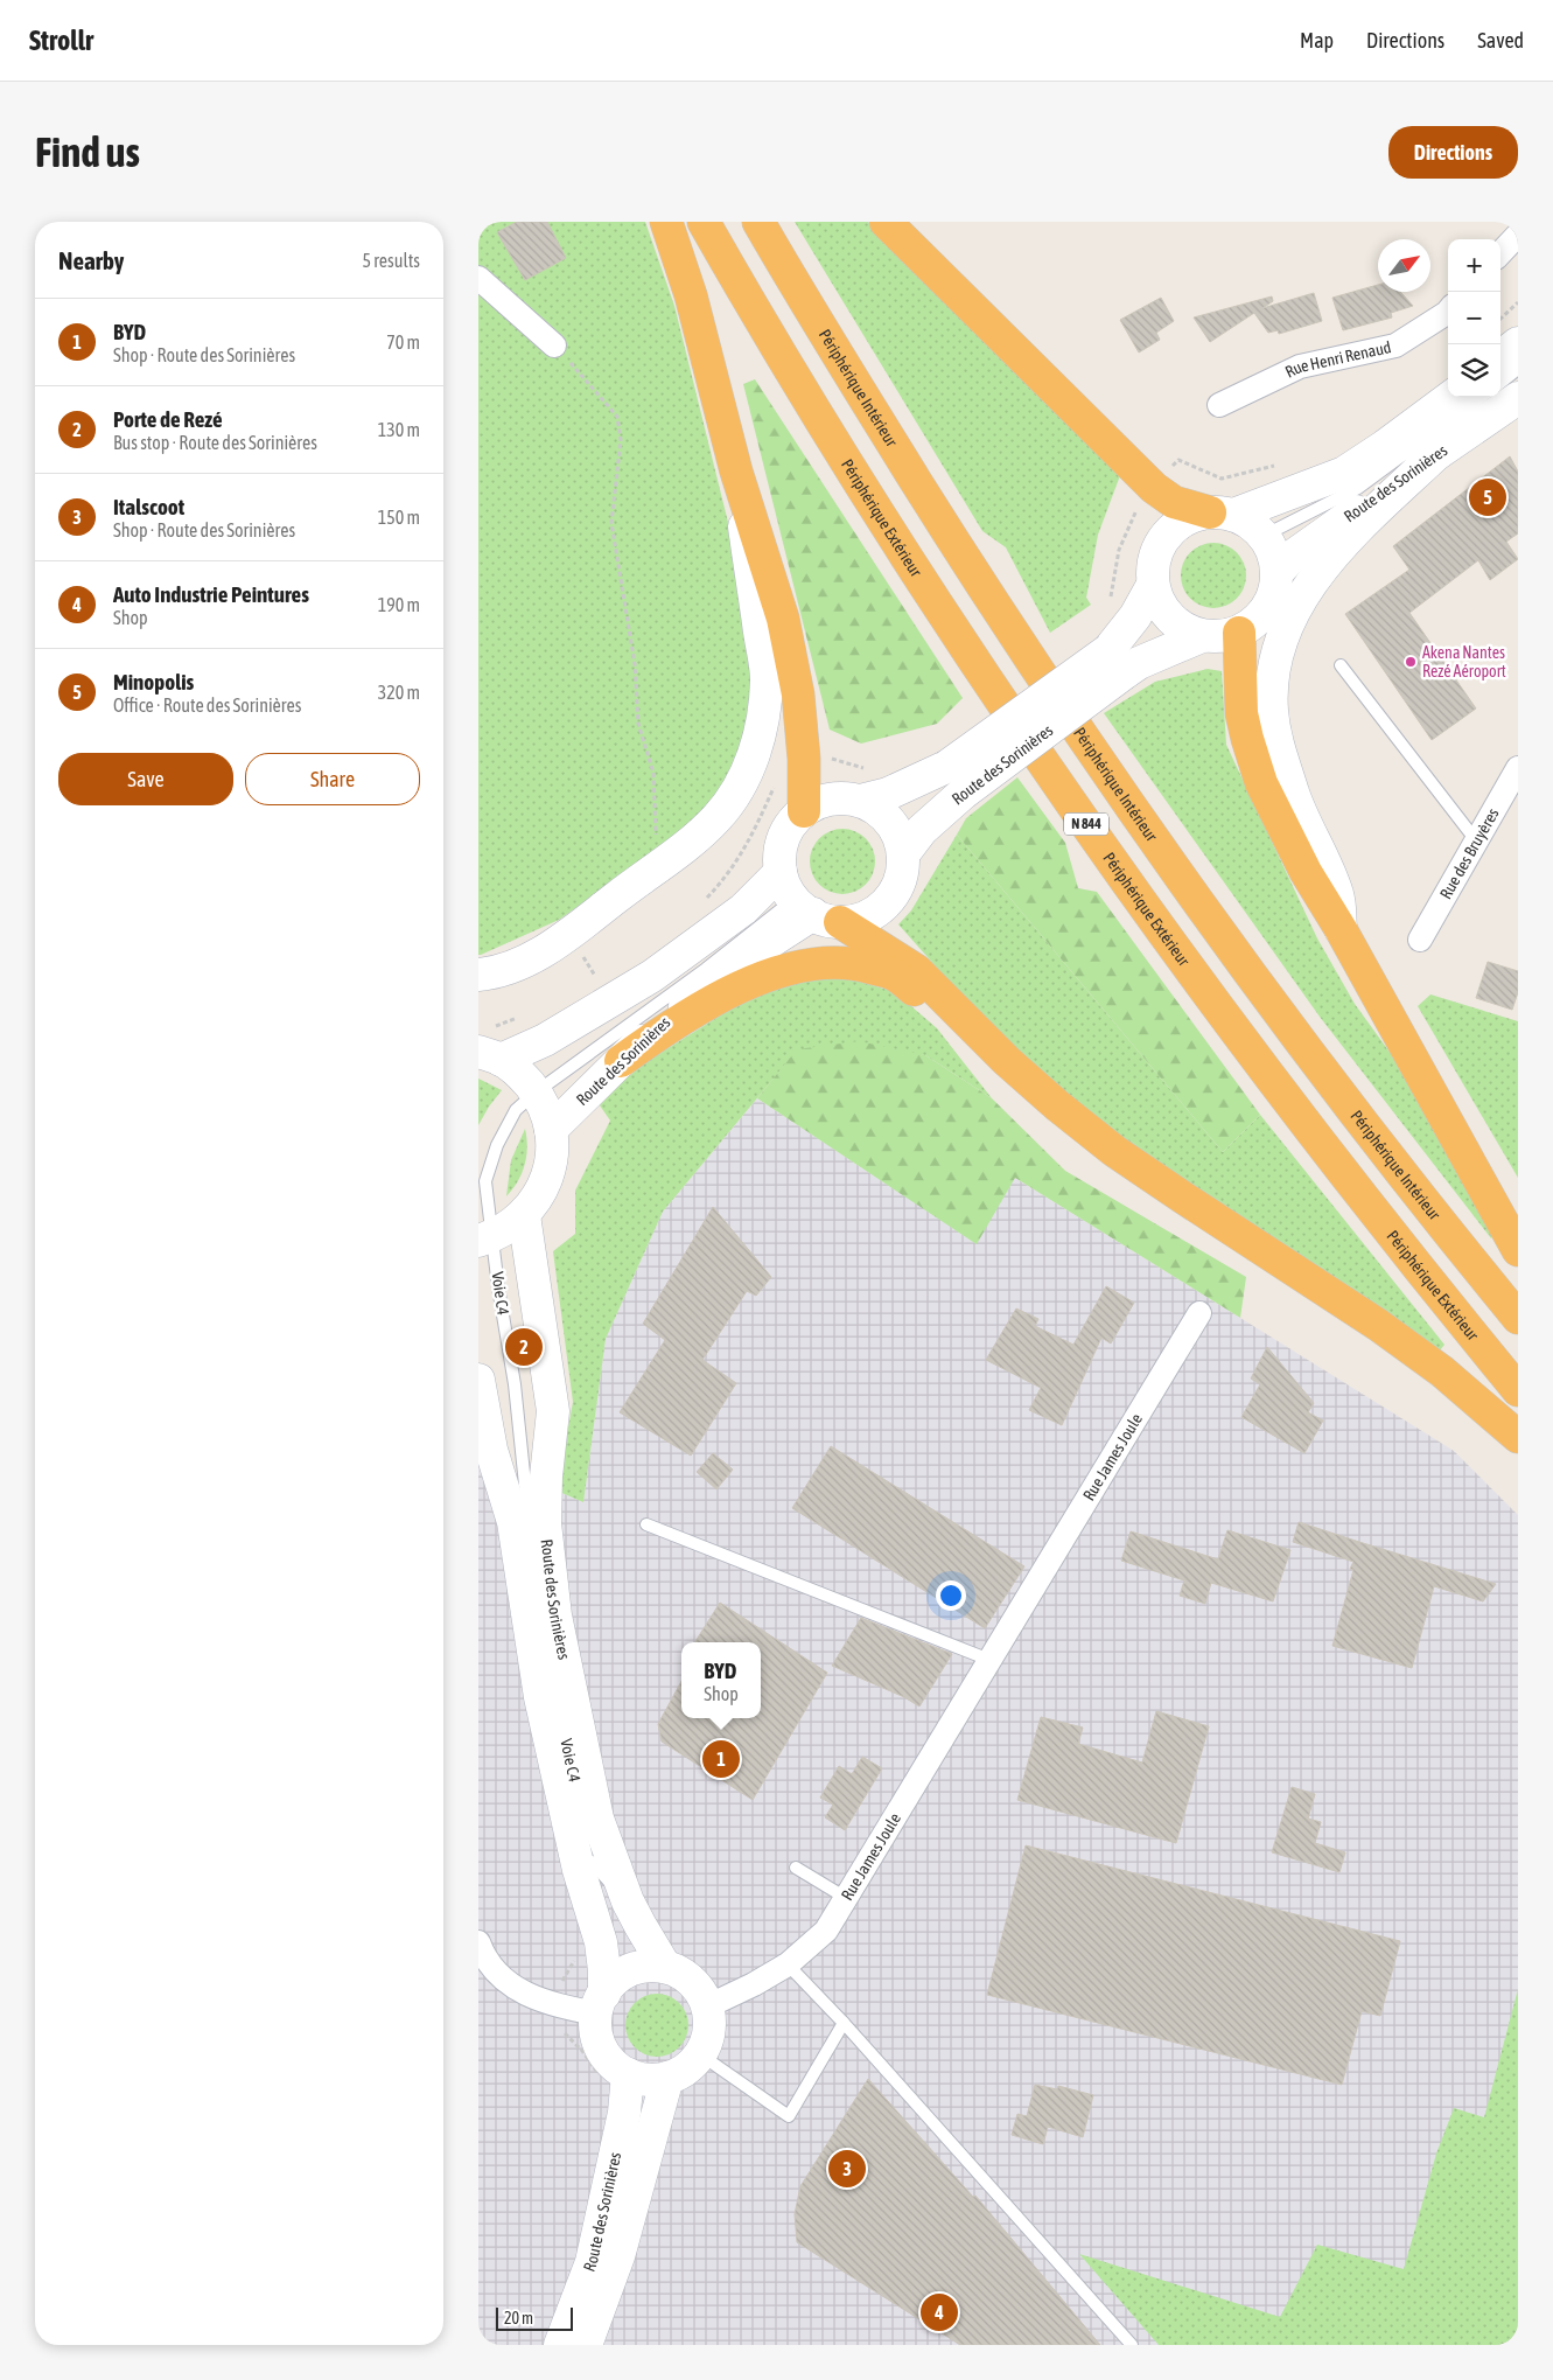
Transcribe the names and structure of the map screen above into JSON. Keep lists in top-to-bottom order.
{
  "streets": {
    "highway": ["Périphérique Intérieur", "Périphérique Extérieur", "N 844"],
    "main road": ["Route des Sorinières"],
    "street": ["Rue Henri Renaud", "Rue des Bruyères", "Rue James Joule"],
    "lane": ["Voie C4"]
  },
  "crossings": [
    ["Route des Sorinières", "Voie C4"],
    ["Route des Sorinières", "Rue James Joule"]
  ],
  "places": ["Akena Nantes Rezé Aéroport"],
  "scale_bar": "20 m",
  "north": "top right",
  "page": {
    "header": "Strollr",
    "nav": ["Map", "Directions", "Saved"],
    "buttons": [
      "Directions",
      ["Save", "Share"]
    ],
    "title": "Find us",
    "heading": ["Nearby", "5 results"],
    "map_buttons": ["+", "−"],
    "list": [
      {
        "mark": "1",
        "name": "BYD",
        "note": "Shop · Route des Sorinières",
        "value": "70 m"
      },
      {
        "mark": "2",
        "name": "Porte de Rezé",
        "note": "Bus stop · Route des Sorinières",
        "value": "130 m"
      },
      {
        "mark": "3",
        "name": "Italscoot",
        "note": "Shop · Route des Sorinières",
        "value": "150 m"
      },
      {
        "mark": "4",
        "name": "Auto Industrie Peintures",
        "note": "Shop",
        "value": "190 m"
      },
      {
        "mark": "5",
        "name": "Minopolis",
        "note": "Office · Route des Sorinières",
        "value": "320 m"
      }
    ],
    "pins": [
      "5",
      "2",
      "1",
      "3",
      "4"
    ],
    "popup": ["BYD", "Shop"],
    "scale": "20 m"
  }
}
